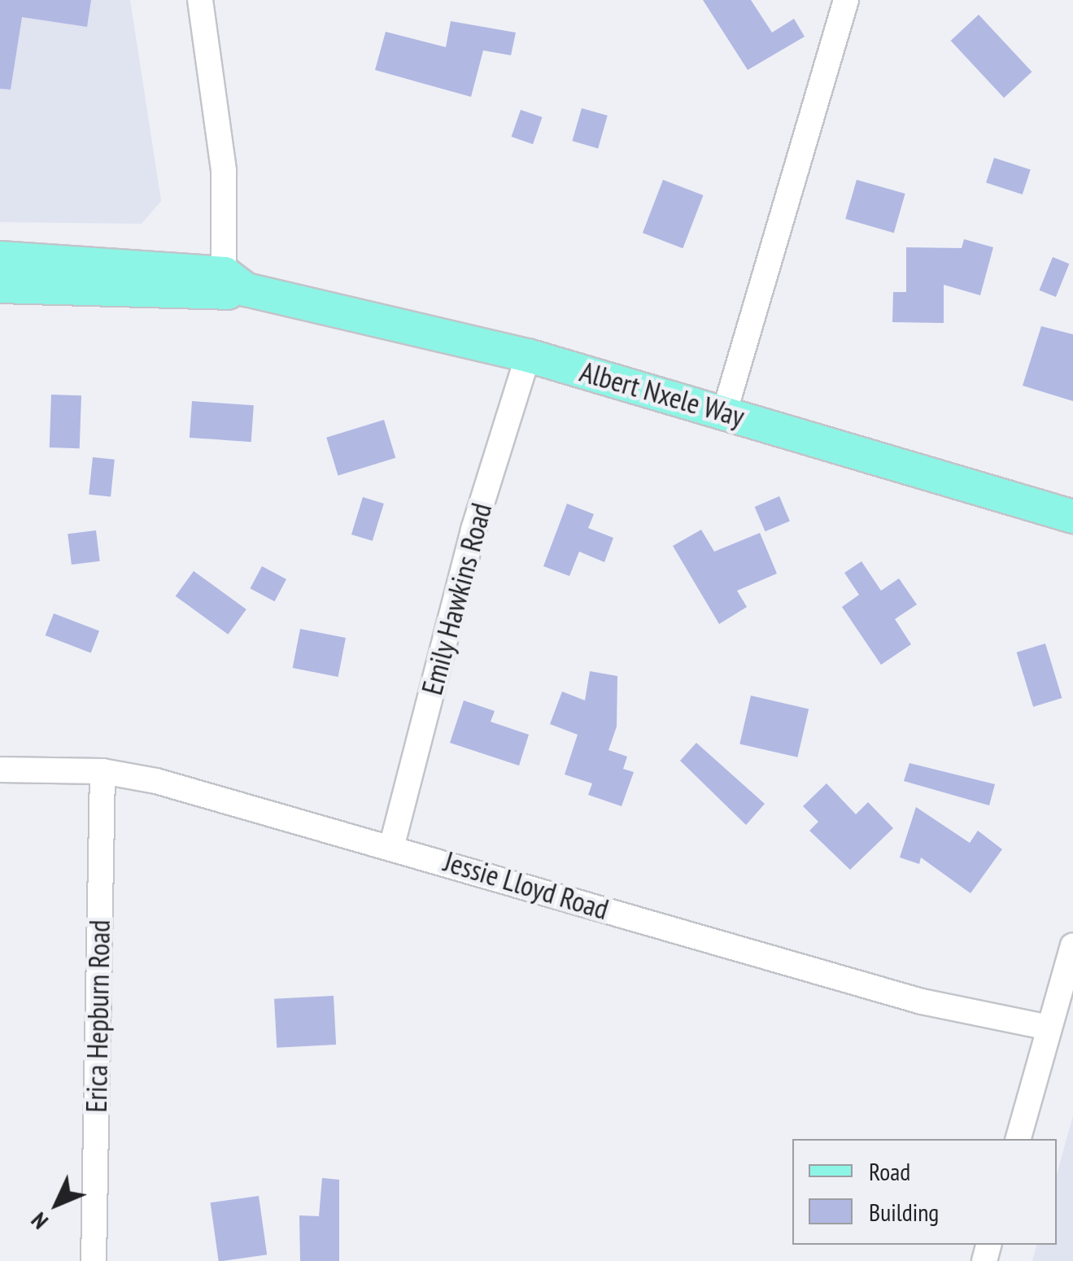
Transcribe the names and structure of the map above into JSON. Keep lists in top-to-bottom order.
{
  "streets": {
    "main road": ["Albert Nxele Way"],
    "street": ["Emily Hawkins Road", "Jessie Lloyd Road", "Erica Hepburn Road"]
  },
  "crossings": [
    ["Albert Nxele Way", "Emily Hawkins Road"],
    ["Emily Hawkins Road", "Jessie Lloyd Road"],
    ["Jessie Lloyd Road", "Erica Hepburn Road"]
  ],
  "legend": ["Road", "Building"],
  "north": "bottom left"
}
